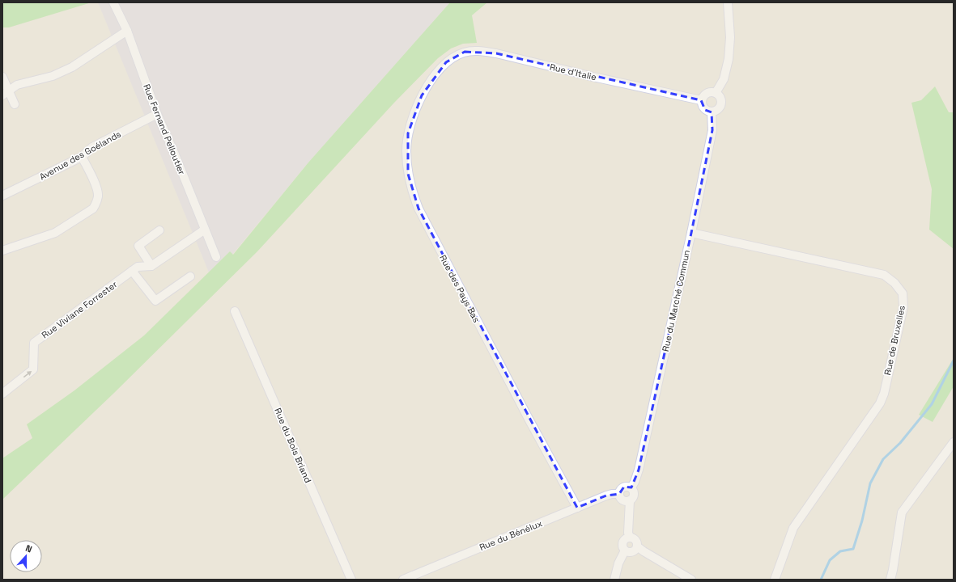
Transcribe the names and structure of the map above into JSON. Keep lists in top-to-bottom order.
{
  "streets": {
    "street": [
      "Rue d'Italie",
      "Rue Fernand Pelloutier",
      "Avenue des Goélands",
      "Rue des Pays Bas",
      "Rue du Marché Commun",
      "Rue Viviane Forrester",
      "Rue de Bruxelles",
      "Rue du Bois Briand",
      "Rue du Bénélux"
    ]
  },
  "crossings": [
    ["Rue d'Italie", "Rue des Pays Bas"],
    ["Rue d'Italie", "Rue du Marché Commun"],
    ["Rue Fernand Pelloutier", "Avenue des Goélands"],
    ["Rue Fernand Pelloutier", "Rue Viviane Forrester"],
    ["Rue des Pays Bas", "Rue du Bénélux"],
    ["Rue du Marché Commun", "Rue de Bruxelles"],
    ["Rue du Marché Commun", "Rue du Bénélux"]
  ],
  "one_way": ["Rue Viviane Forrester"],
  "north": "top"
}
